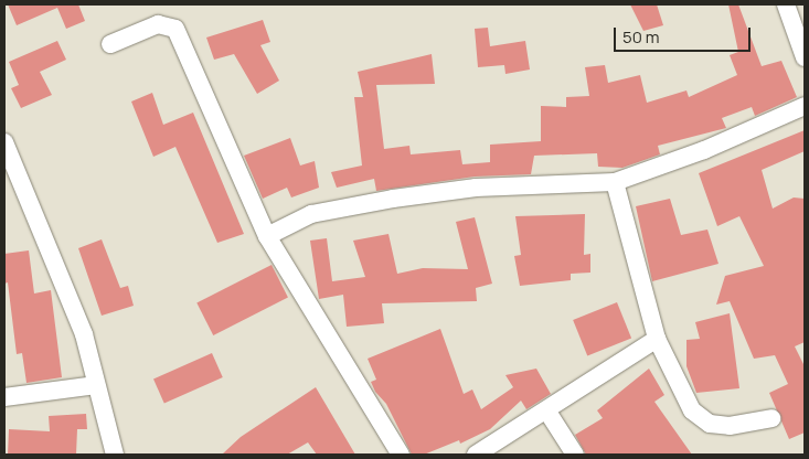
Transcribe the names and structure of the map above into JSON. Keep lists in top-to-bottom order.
{
  "scale_bar": "50 m"
}
